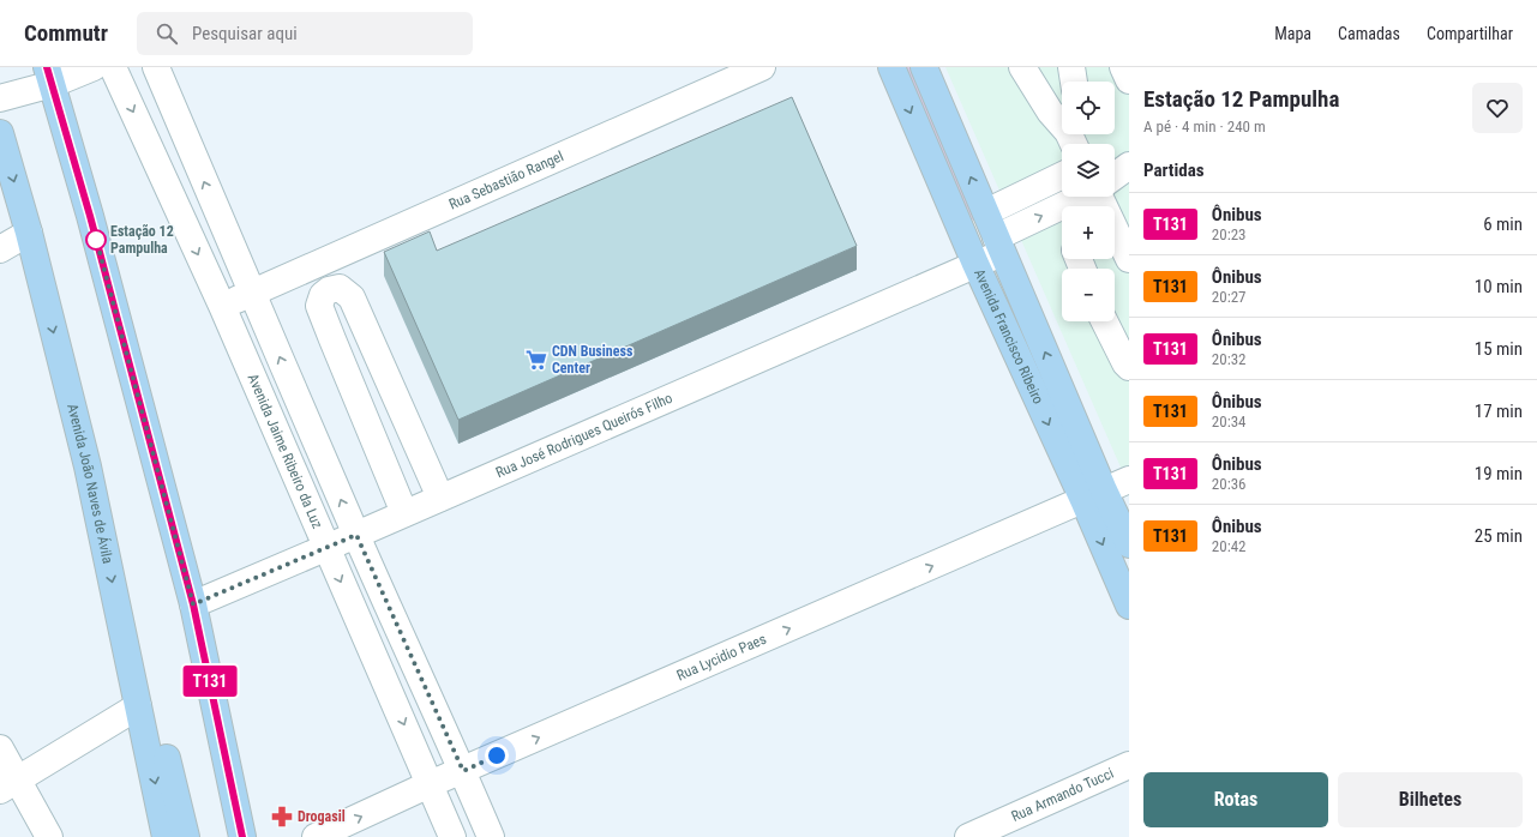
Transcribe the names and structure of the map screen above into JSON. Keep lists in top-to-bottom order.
{
  "streets": {
    "main road": ["Avenida Francisco Ribeiro", "Avenida João Naves de Ávila"],
    "street": [
      "Rua Sebastião Rangel",
      "Rua José Rodrigues Queirós Filho",
      "Avenida Jaime Ribeiro da Luz",
      "Rua Lycidio Paes",
      "Rua Armando Tucci"
    ]
  },
  "crossings": [
    ["Rua Sebastião Rangel", "Avenida Jaime Ribeiro da Luz"],
    ["Avenida Francisco Ribeiro", "Rua José Rodrigues Queirós Filho"],
    ["Avenida Francisco Ribeiro", "Rua Lycidio Paes"],
    ["Rua José Rodrigues Queirós Filho", "Avenida Jaime Ribeiro da Luz"],
    ["Avenida Jaime Ribeiro da Luz", "Rua Lycidio Paes"]
  ],
  "one_way": ["Rua Lycidio Paes"],
  "places": {
    "other": ["Estação 12 Pampulha"],
    "supermarket": ["CDN Business Center"],
    "pharmacy": ["Drogasil"]
  },
  "lines": ["bus line T131"],
  "page": {
    "header": "Commutr",
    "search": "Pesquisar aqui",
    "nav": ["Mapa", "Camadas", "Compartilhar"],
    "on_map": "T131",
    "heading": [
      ["Estação 12 Pampulha", "A pé · 4 min · 240 m"],
      "Partidas"
    ],
    "map_buttons": ["+", "−"],
    "list": [
      {
        "mark": "T131",
        "name": "Ônibus",
        "note": "20:23",
        "value": "6 min"
      },
      {
        "mark": "T131",
        "name": "Ônibus",
        "note": "20:27",
        "value": "10 min"
      },
      {
        "mark": "T131",
        "name": "Ônibus",
        "note": "20:32",
        "value": "15 min"
      },
      {
        "mark": "T131",
        "name": "Ônibus",
        "note": "20:34",
        "value": "17 min"
      },
      {
        "mark": "T131",
        "name": "Ônibus",
        "note": "20:36",
        "value": "19 min"
      },
      {
        "mark": "T131",
        "name": "Ônibus",
        "note": "20:42",
        "value": "25 min"
      }
    ],
    "buttons": ["Rotas", "Bilhetes"]
  }
}
